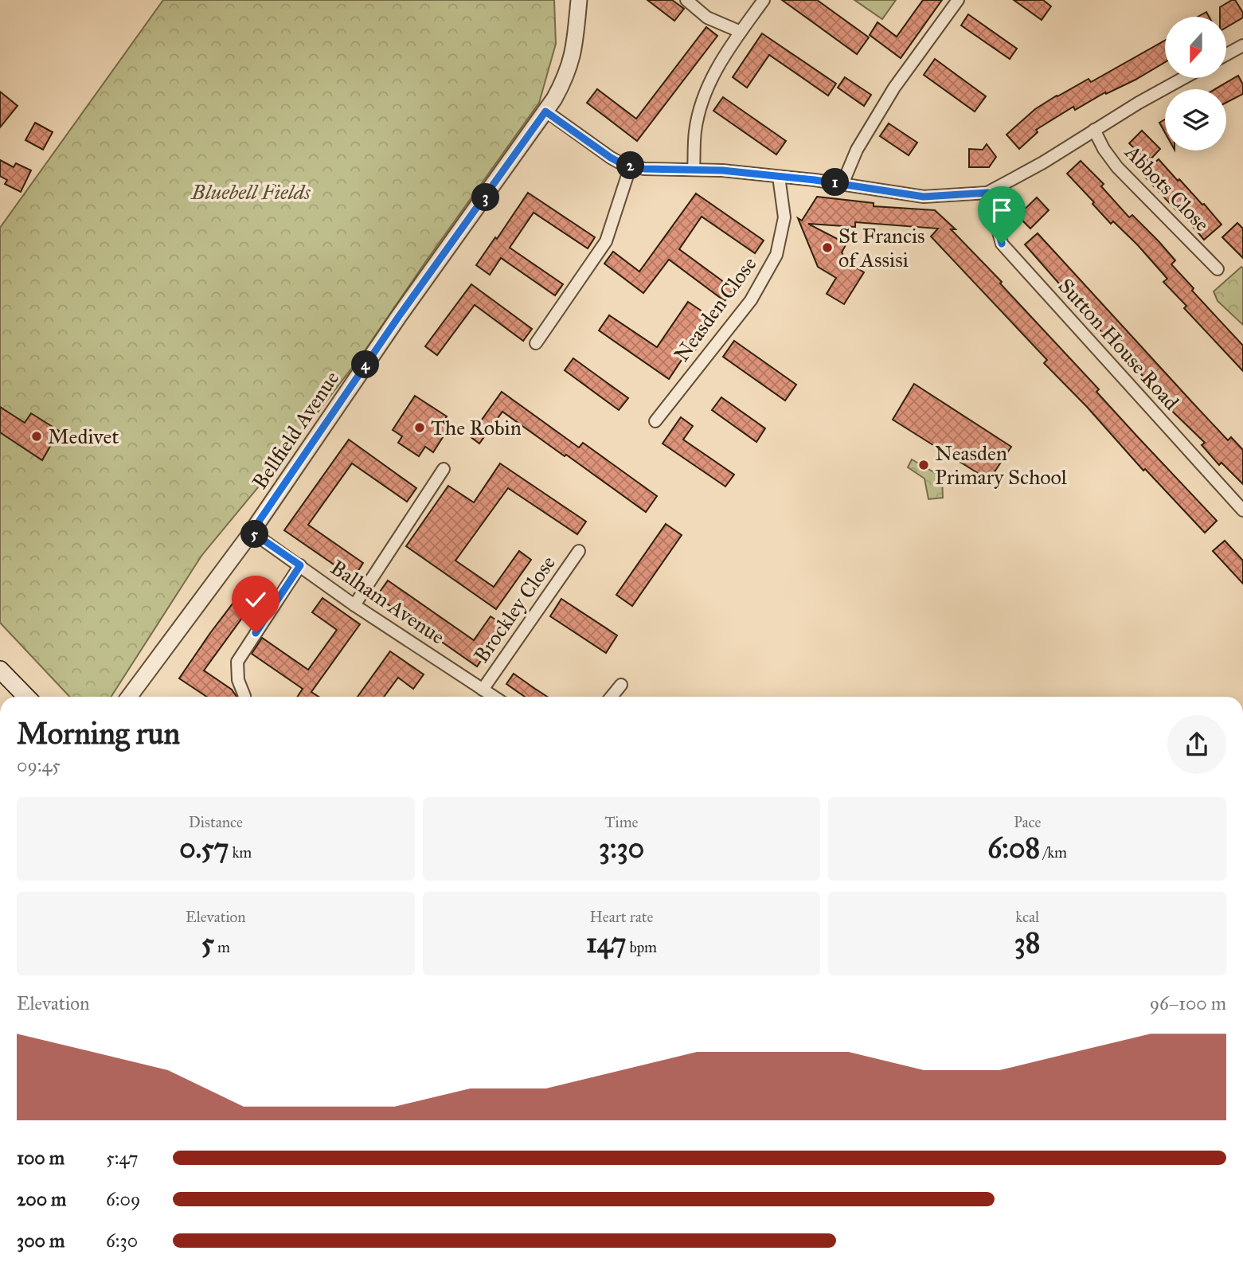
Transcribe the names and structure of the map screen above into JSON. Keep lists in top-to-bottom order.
{
  "streets": {
    "street": [
      "Abbots Close",
      "Neasden Close",
      "Sutton House Road",
      "Bellfield Avenue",
      "Balham Avenue",
      "Brockley Close"
    ]
  },
  "crossings": [
    ["Bellfield Avenue", "Balham Avenue"],
    ["Balham Avenue", "Brockley Close"]
  ],
  "parks": ["Bluebell Fields"],
  "places": [
    "St Francis of Assisi",
    "The Robin",
    "Medivet",
    "Neasden Primary School"
  ],
  "north": "bottom",
  "page": {
    "pins": [
      "2",
      "1",
      "3",
      "4",
      "5"
    ],
    "heading": ["Morning run", "09:45"],
    "stats": [
      ["Distance", "0.57 km"],
      ["Time", "3:30"],
      ["Pace", "6:08 /km"],
      ["Elevation", "5 m"],
      ["Heart rate", "147 bpm"],
      ["kcal", "38"]
    ],
    "chart": ["Elevation", "96–100 m"],
    "list": [
      {
        "name": "100 m",
        "note": "5:47"
      },
      {
        "name": "200 m",
        "note": "6:09"
      },
      {
        "name": "300 m",
        "note": "6:30"
      }
    ]
  }
}
